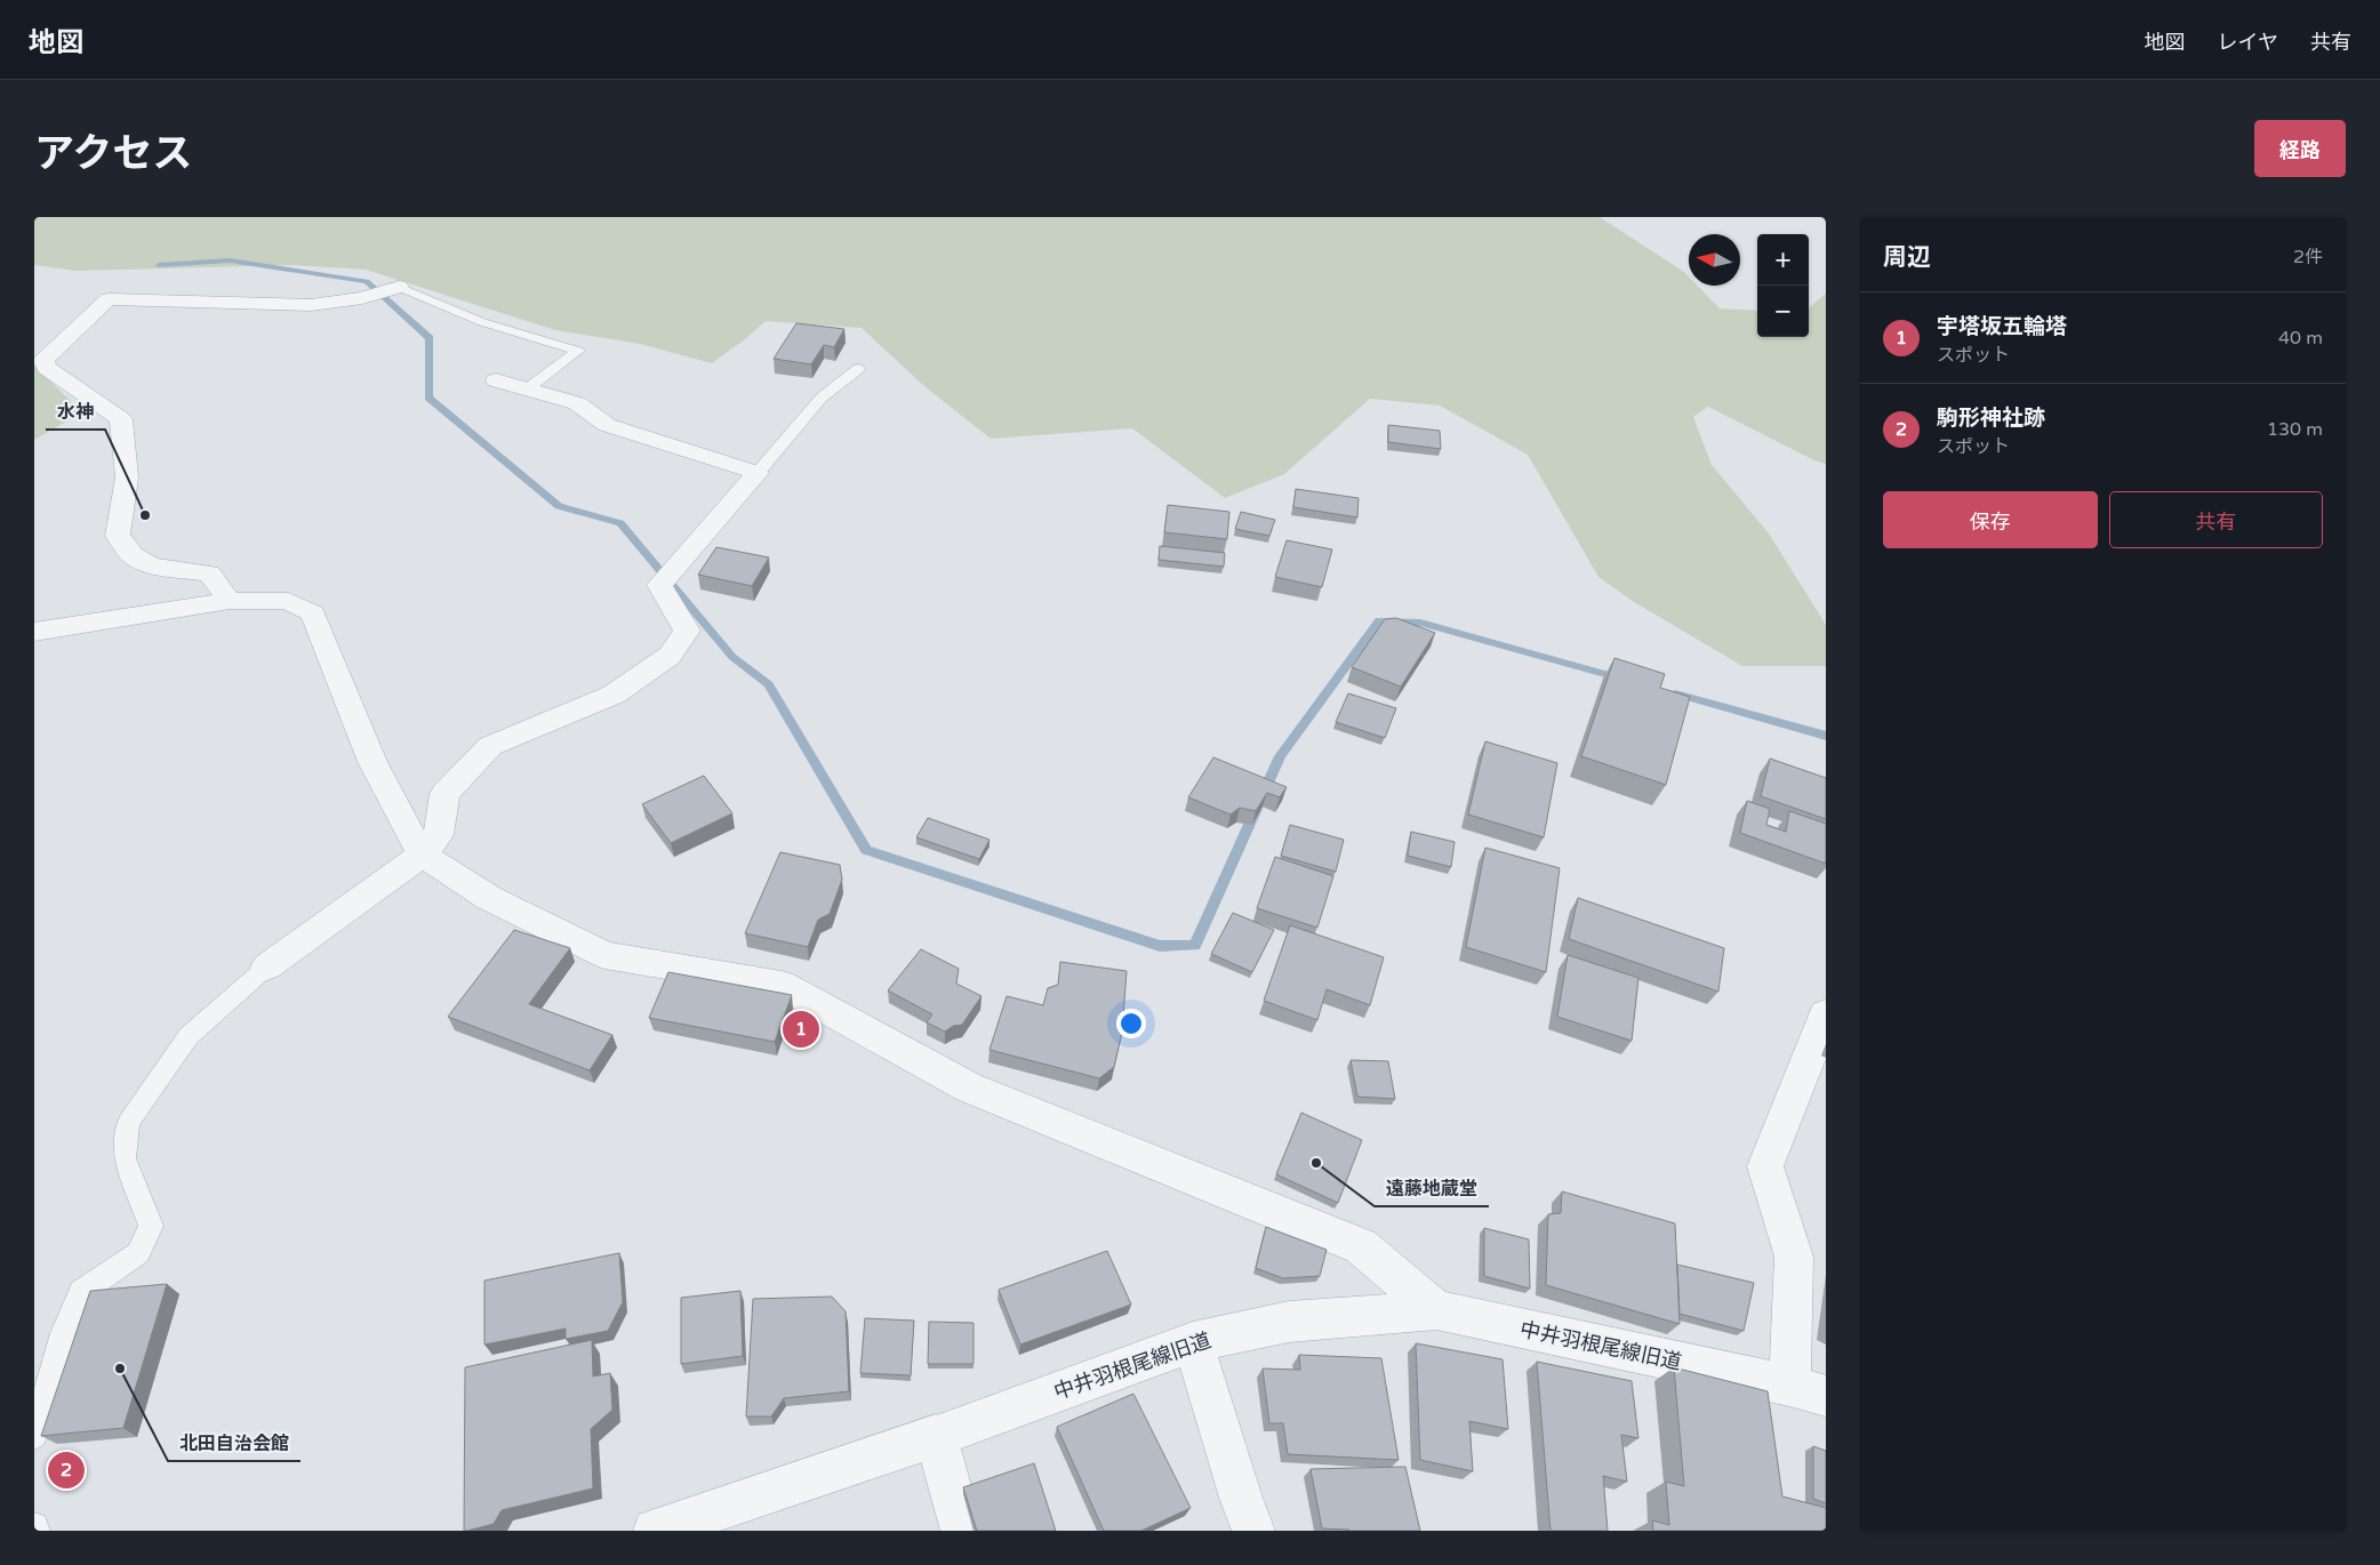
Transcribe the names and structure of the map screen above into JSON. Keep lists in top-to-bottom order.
{
  "streets": {
    "street": ["中井羽根尾線旧道"]
  },
  "places": ["水神", "遠藤地蔵堂", "北田自治会館"],
  "north": "left",
  "page": {
    "header": "地図",
    "nav": ["地図", "レイヤ", "共有"],
    "title": "アクセス",
    "buttons": [
      "経路",
      ["保存", "共有"]
    ],
    "heading": ["周辺", "2件"],
    "map_buttons": ["+", "−"],
    "list": [
      {
        "mark": "1",
        "name": "宇塔坂五輪塔",
        "note": "スポット",
        "value": "40 m"
      },
      {
        "mark": "2",
        "name": "駒形神社跡",
        "note": "スポット",
        "value": "130 m"
      }
    ],
    "pins": ["1", "2"]
  }
}
